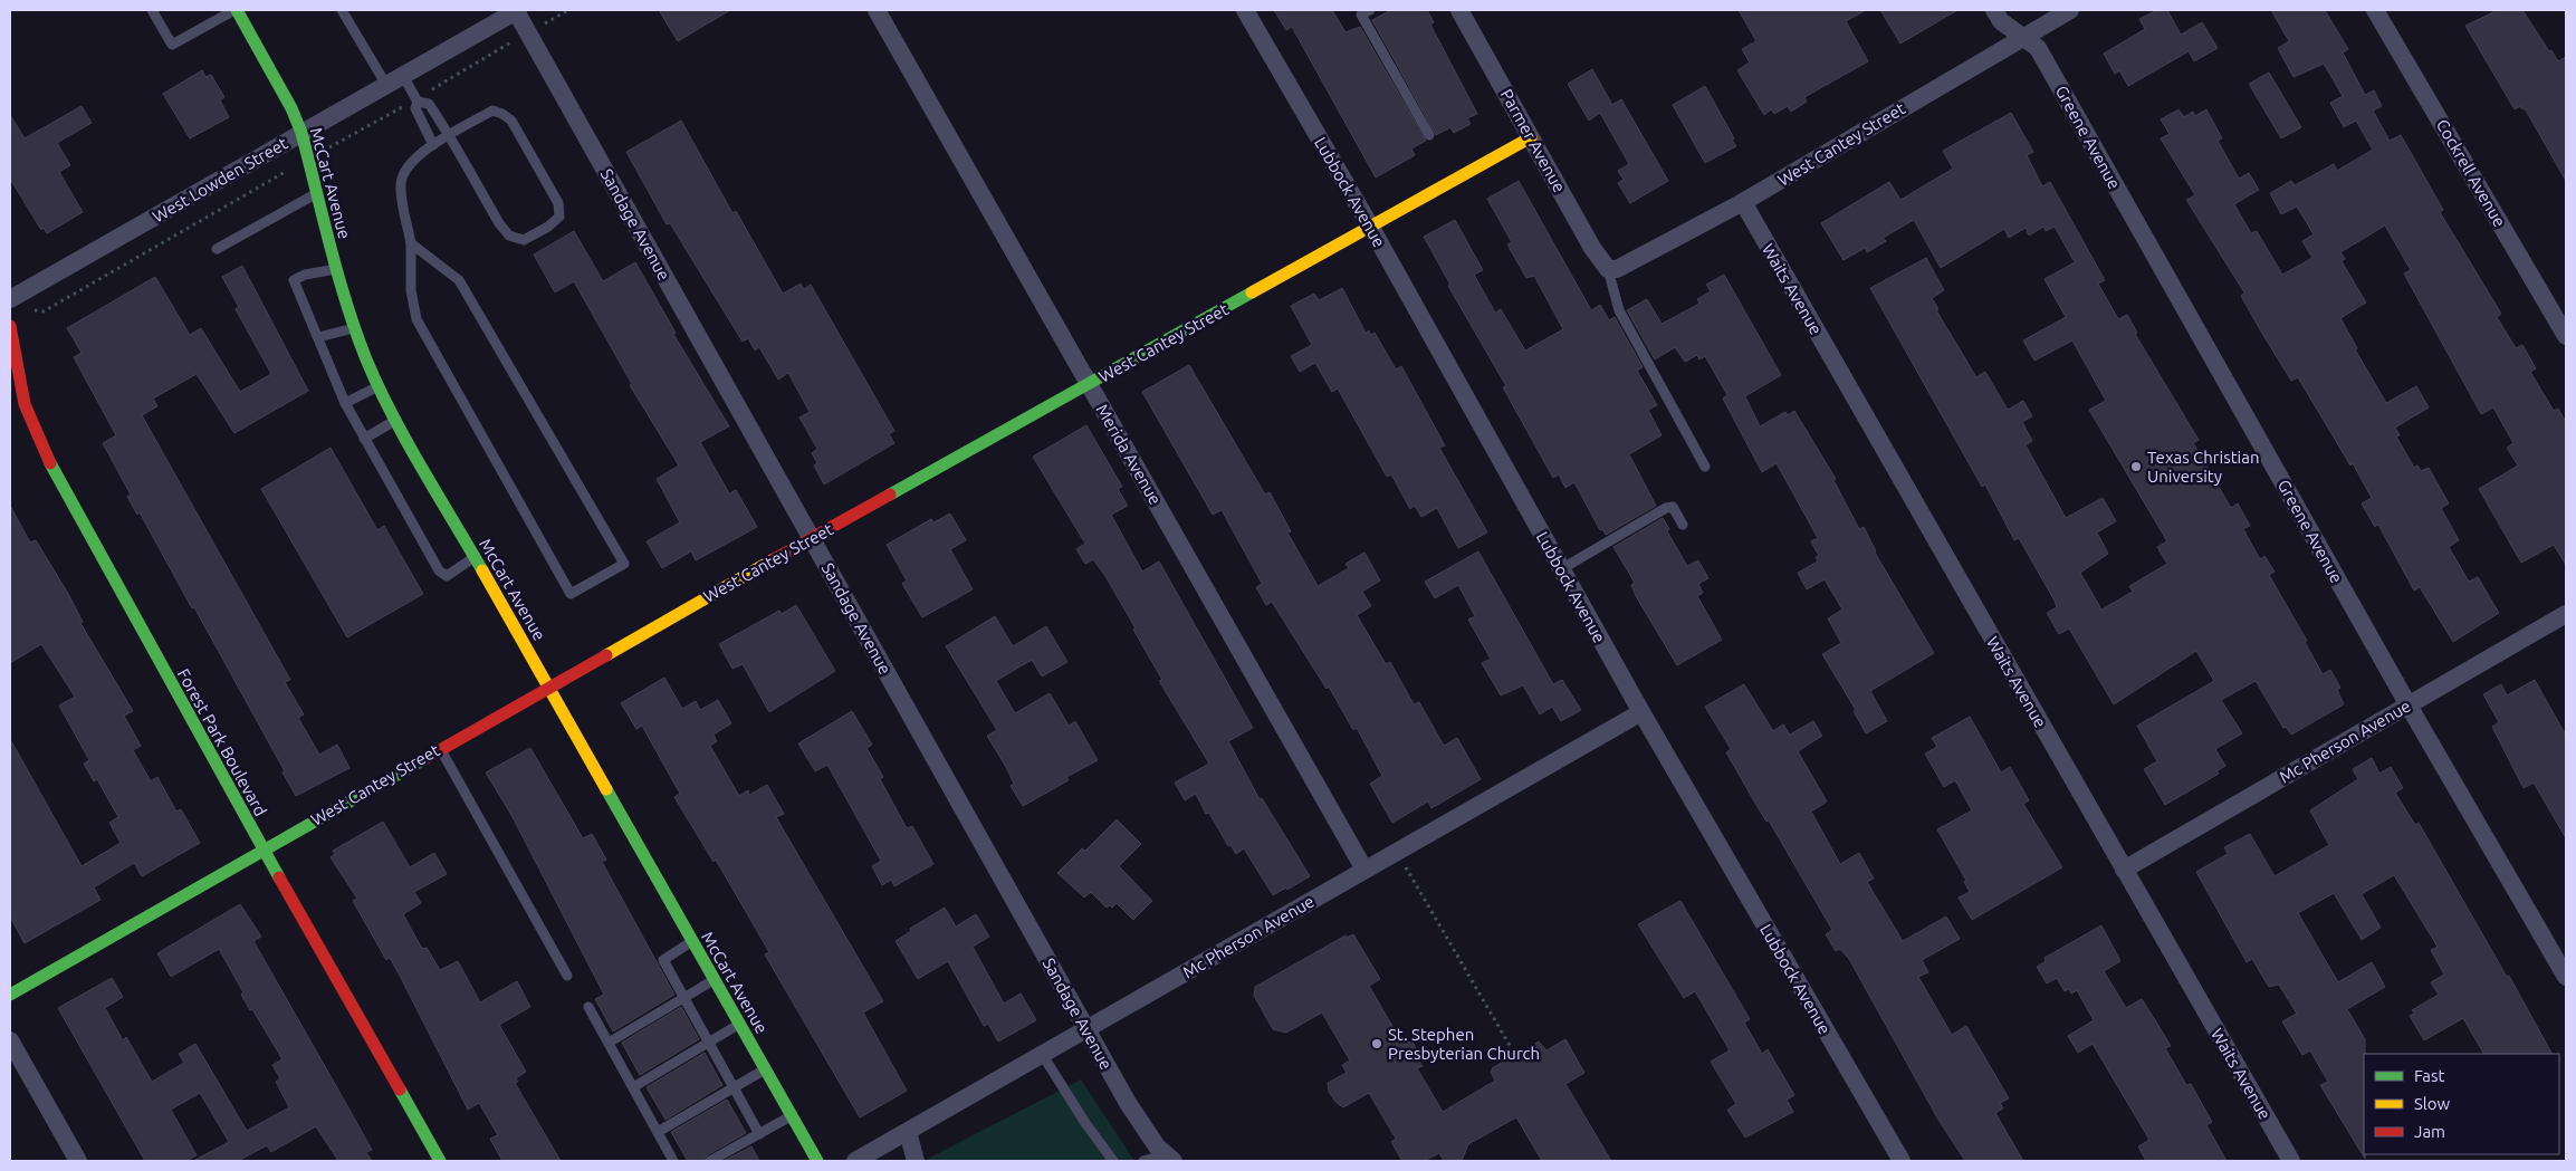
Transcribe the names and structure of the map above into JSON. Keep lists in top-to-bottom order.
{
  "streets": {
    "street": [
      "Greene Avenue",
      "Parmer Avenue",
      "West Cantey Street",
      "Cockrell Avenue",
      "West Lowden Street",
      "McCart Avenue",
      "Lubbock Avenue",
      "Sandage Avenue",
      "Waits Avenue",
      "Merida Avenue",
      "Mc Pherson Avenue",
      "Forest Park Boulevard"
    ]
  },
  "crossings": [
    ["Greene Avenue", "West Cantey Street"],
    ["Greene Avenue", "Mc Pherson Avenue"],
    ["Parmer Avenue", "West Cantey Street"],
    ["West Cantey Street", "McCart Avenue"],
    ["West Cantey Street", "Lubbock Avenue"],
    ["West Cantey Street", "Sandage Avenue"],
    ["West Cantey Street", "Waits Avenue"],
    ["West Cantey Street", "Merida Avenue"],
    ["West Cantey Street", "Forest Park Boulevard"],
    ["West Lowden Street", "McCart Avenue"],
    ["West Lowden Street", "Sandage Avenue"],
    ["Lubbock Avenue", "Mc Pherson Avenue"],
    ["Sandage Avenue", "Mc Pherson Avenue"],
    ["Waits Avenue", "Mc Pherson Avenue"],
    ["Merida Avenue", "Mc Pherson Avenue"]
  ],
  "places": ["Texas Christian University", "St. Stephen Presbyterian Church"],
  "legend": ["Fast", "Slow", "Jam"]
}
